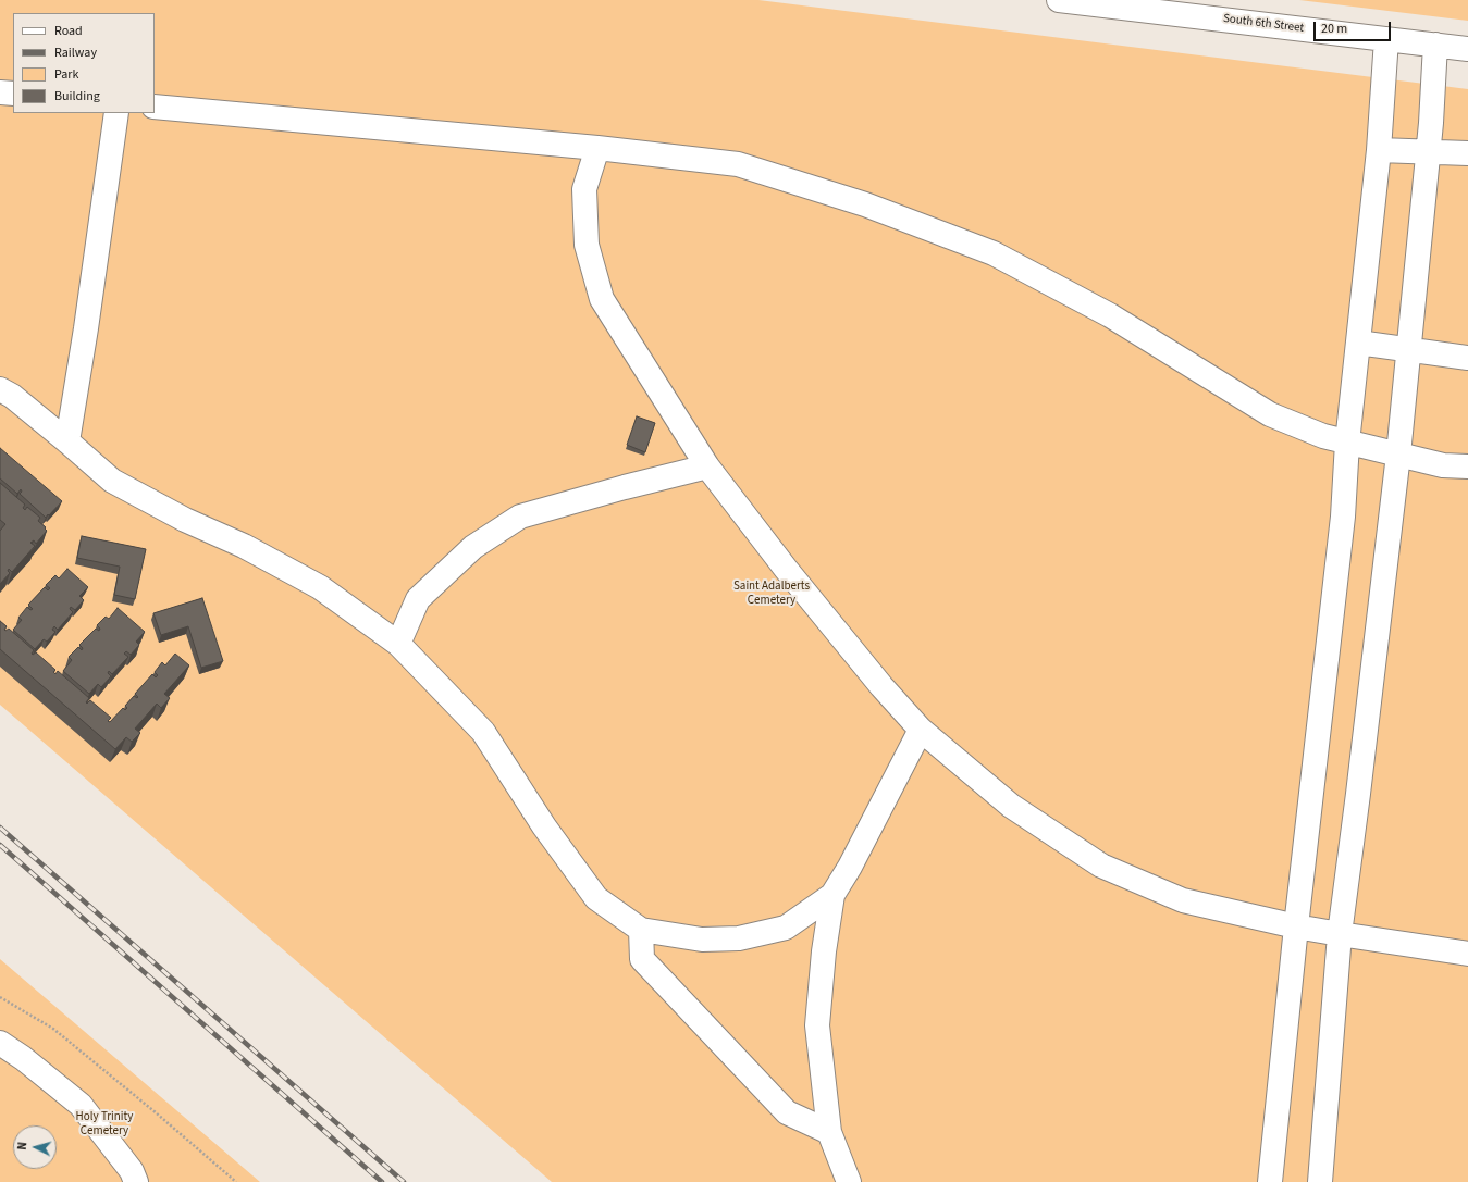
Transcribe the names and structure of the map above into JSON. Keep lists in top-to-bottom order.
{
  "streets": {
    "street": ["South 6th Street"]
  },
  "parks": ["Saint Adalberts Cemetery", "Holy Trinity Cemetery"],
  "legend": [
    "Road",
    "Railway",
    "Park",
    "Building"
  ],
  "scale_bar": "20 m",
  "north": "left"
}
